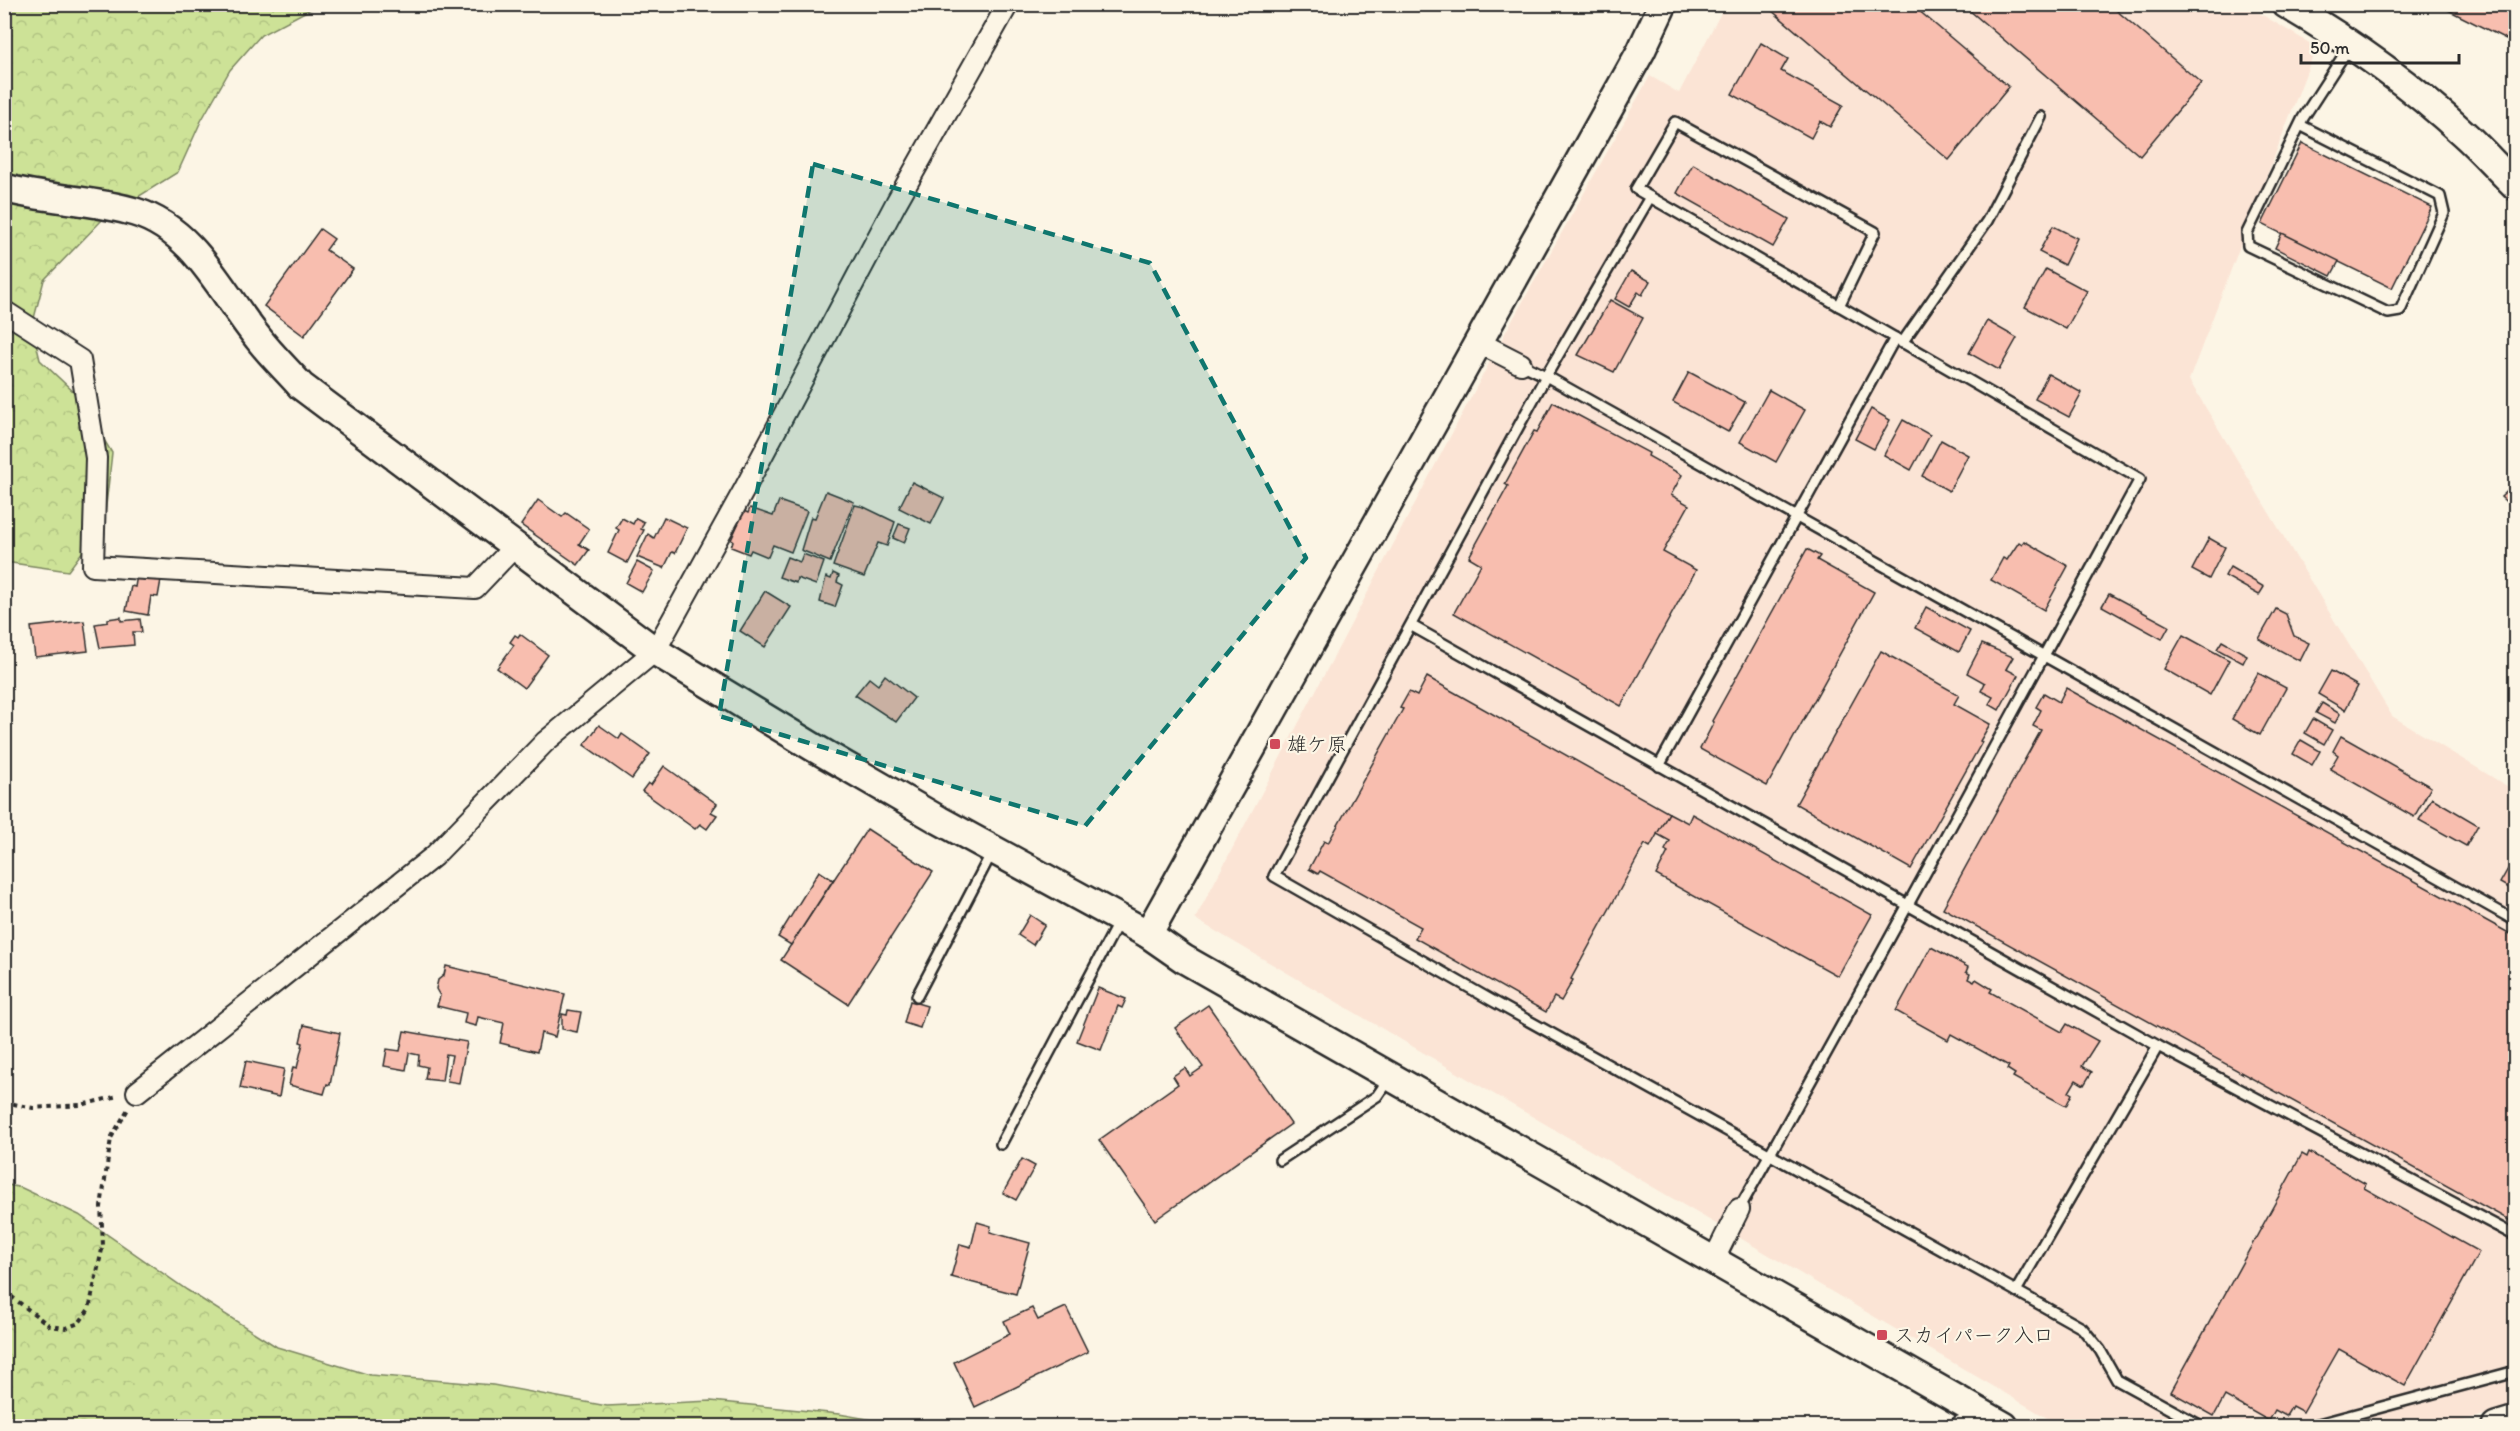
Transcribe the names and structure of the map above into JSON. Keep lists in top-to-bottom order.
{
  "places": {
    "transit": ["雄ケ原", "スカイパーク入口"]
  },
  "scale_bar": "50 m"
}
